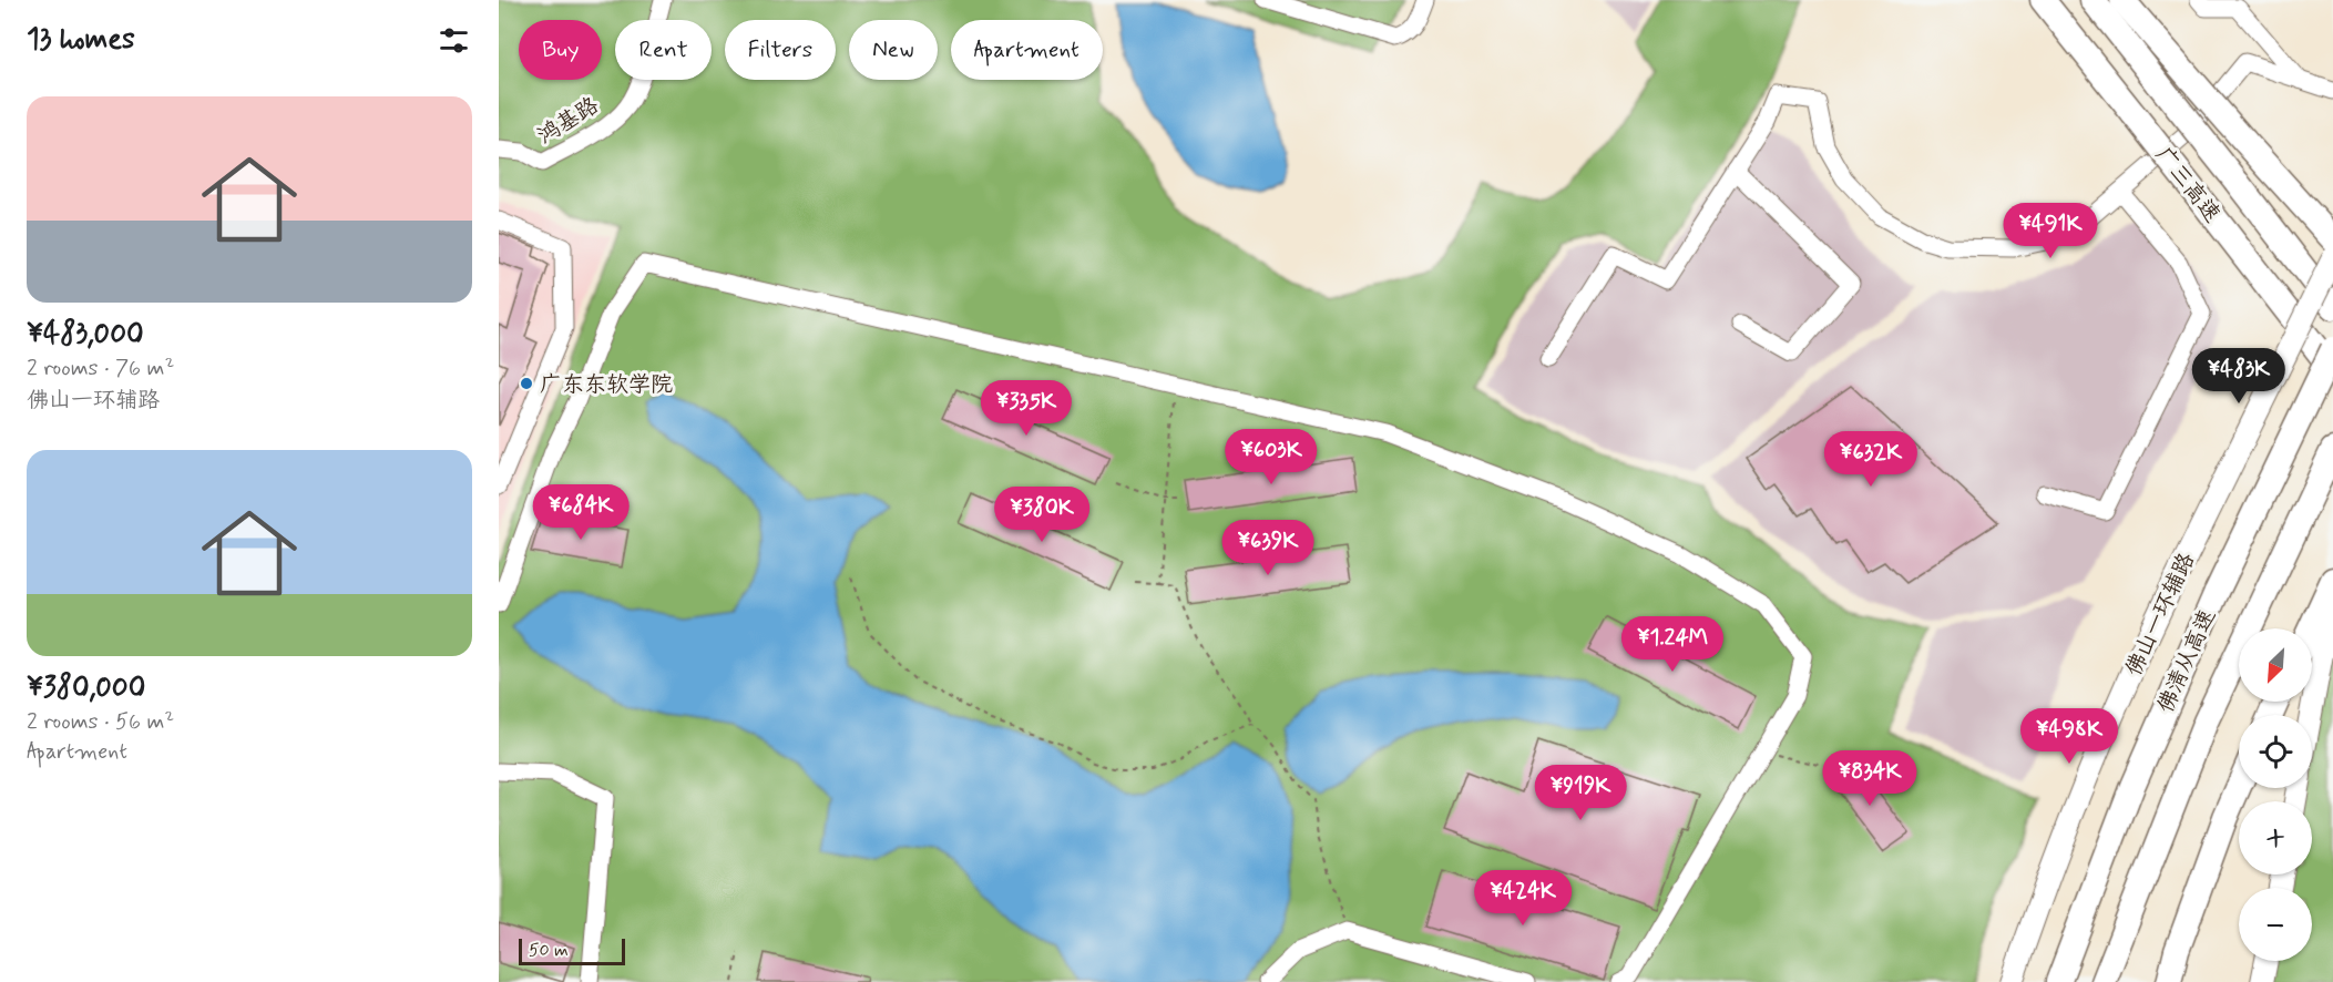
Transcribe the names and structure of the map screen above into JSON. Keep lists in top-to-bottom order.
{
  "streets": {
    "highway": ["广三高速", "佛清从高速"],
    "main road": ["佛山一环辅路"],
    "street": ["鸿基路"]
  },
  "places": ["广东东软学院"],
  "scale_bar": "50 m",
  "north": "bottom left",
  "page": {
    "heading": "13 homes",
    "chip": [
      "Buy",
      "Rent",
      "Filters",
      "New",
      "Apartment"
    ],
    "list": [
      {
        "name": "¥483,000",
        "note": "2 rooms · 76 m² · 佛山一环辅路"
      },
      {
        "name": "¥380,000",
        "note": "2 rooms · 56 m² · Apartment"
      }
    ],
    "price": [
      "¥491K",
      "¥483K",
      "¥335K",
      "¥603K",
      "¥632K",
      "¥684K",
      "¥380K",
      "¥639K",
      "¥1.24M",
      "¥498K",
      "¥834K",
      "¥919K",
      "¥424K"
    ],
    "map_buttons": ["+", "−"],
    "scale": "50 m"
  }
}
